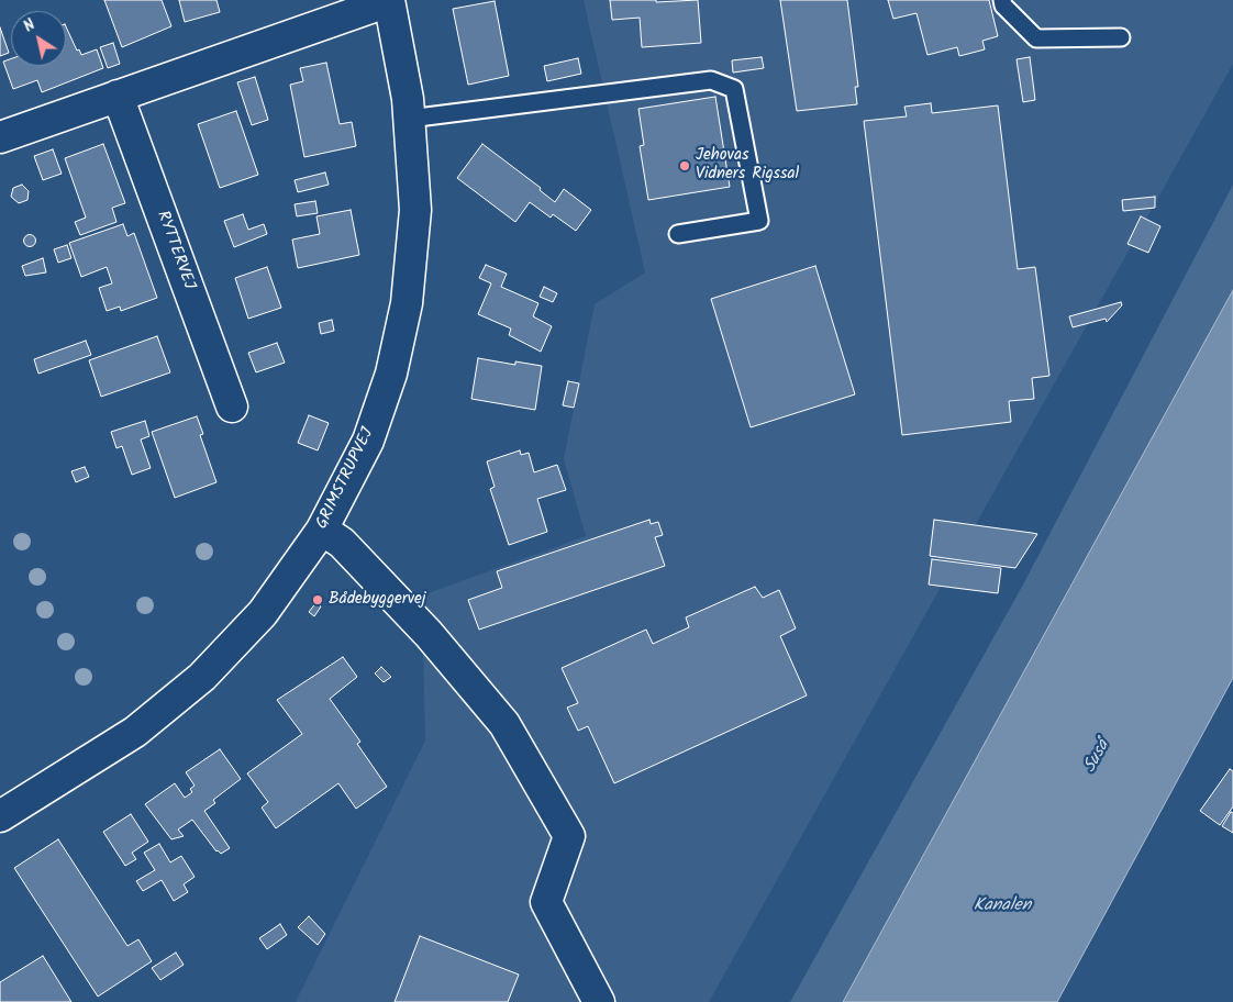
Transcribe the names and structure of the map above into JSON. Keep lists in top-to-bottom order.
{
  "streets": {
    "street": ["RYTTERVEJ", "GRIMSTRUPVEJ"]
  },
  "water": ["Suså", "Kanalen"],
  "places": ["Jehovas Vidners Rigssal", "Bådebyggervej"],
  "north": "top left"
}
